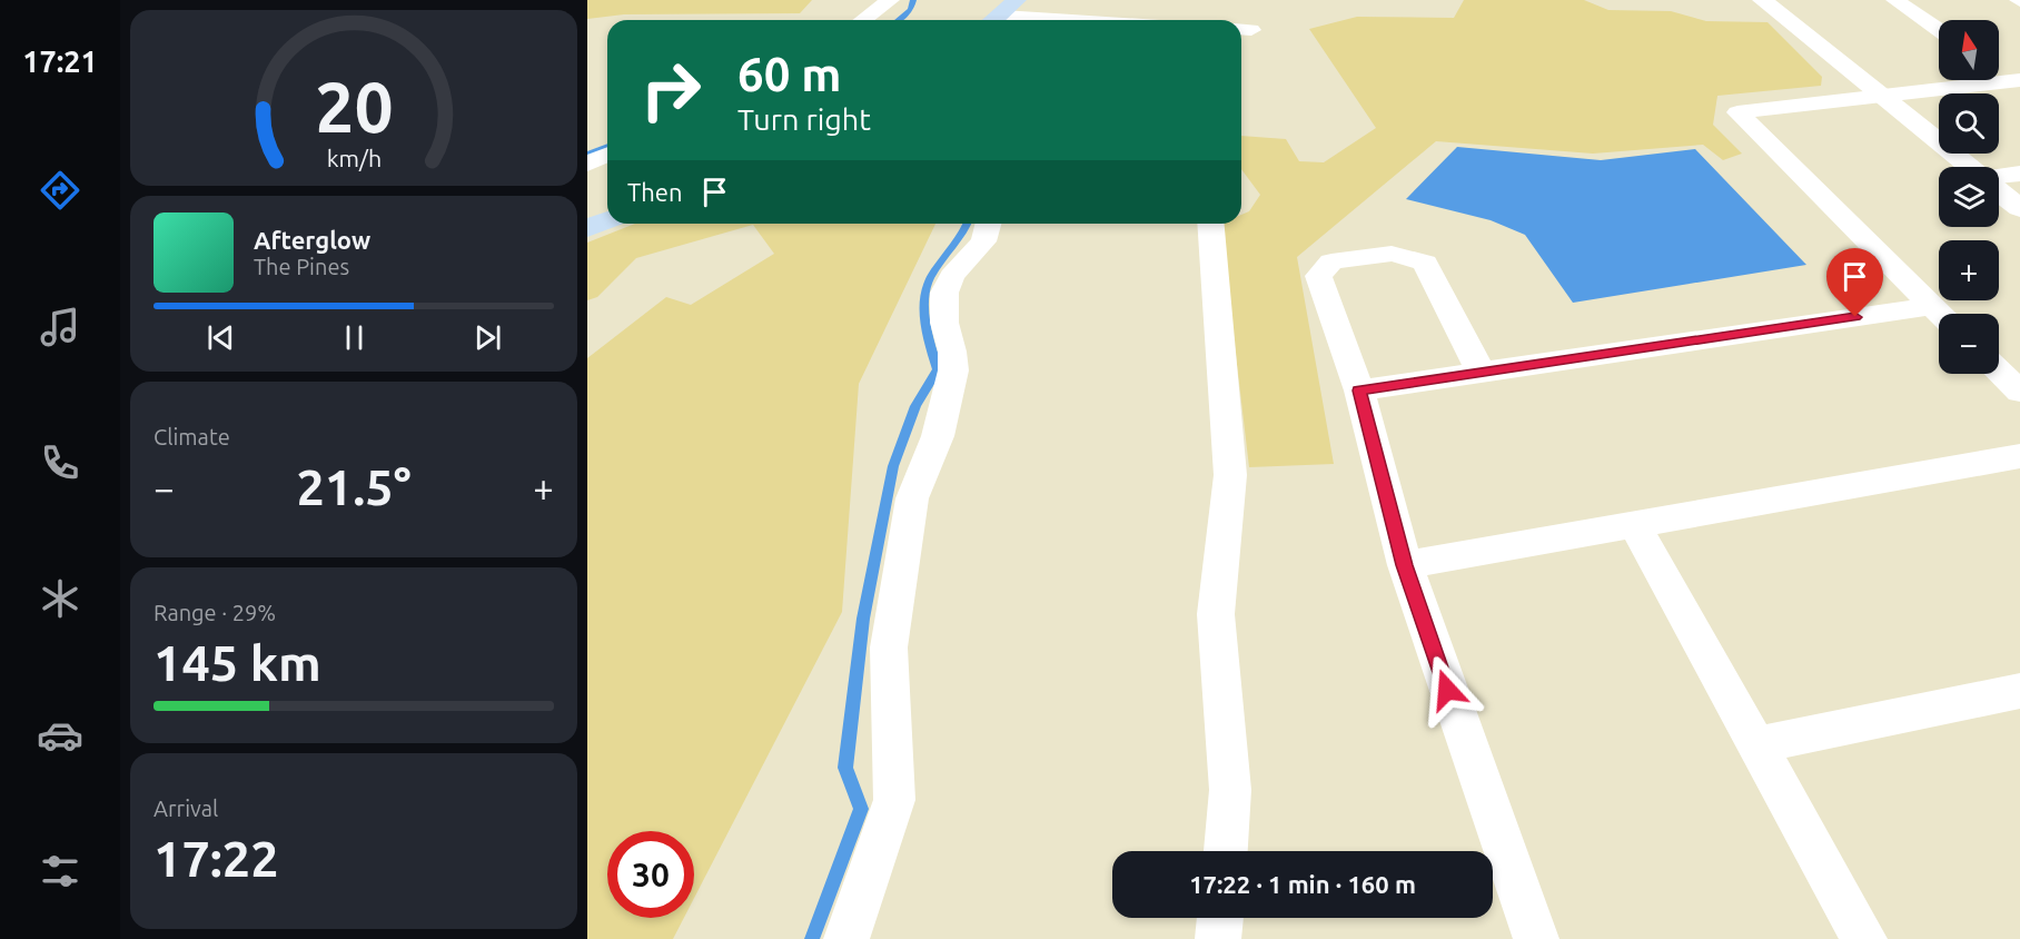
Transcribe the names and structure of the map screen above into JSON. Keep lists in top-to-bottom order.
{
  "north": "top",
  "page": {
    "tabs": "17:21",
    "map_buttons": ["+", "−"],
    "turn": ["60 m", "Turn right"],
    "then": "Then",
    "song": ["Afterglow", "The Pines"],
    "tile": [
      "Climate",
      ["Range · 29%", "145 km"],
      ["Arrival", "17:22"]
    ],
    "heat": ["−", "21.5°", "+"],
    "limit": "30",
    "trip": "17:22 · 1 min · 160 m",
    "gauge": ["20", "km/h"]
  }
}
